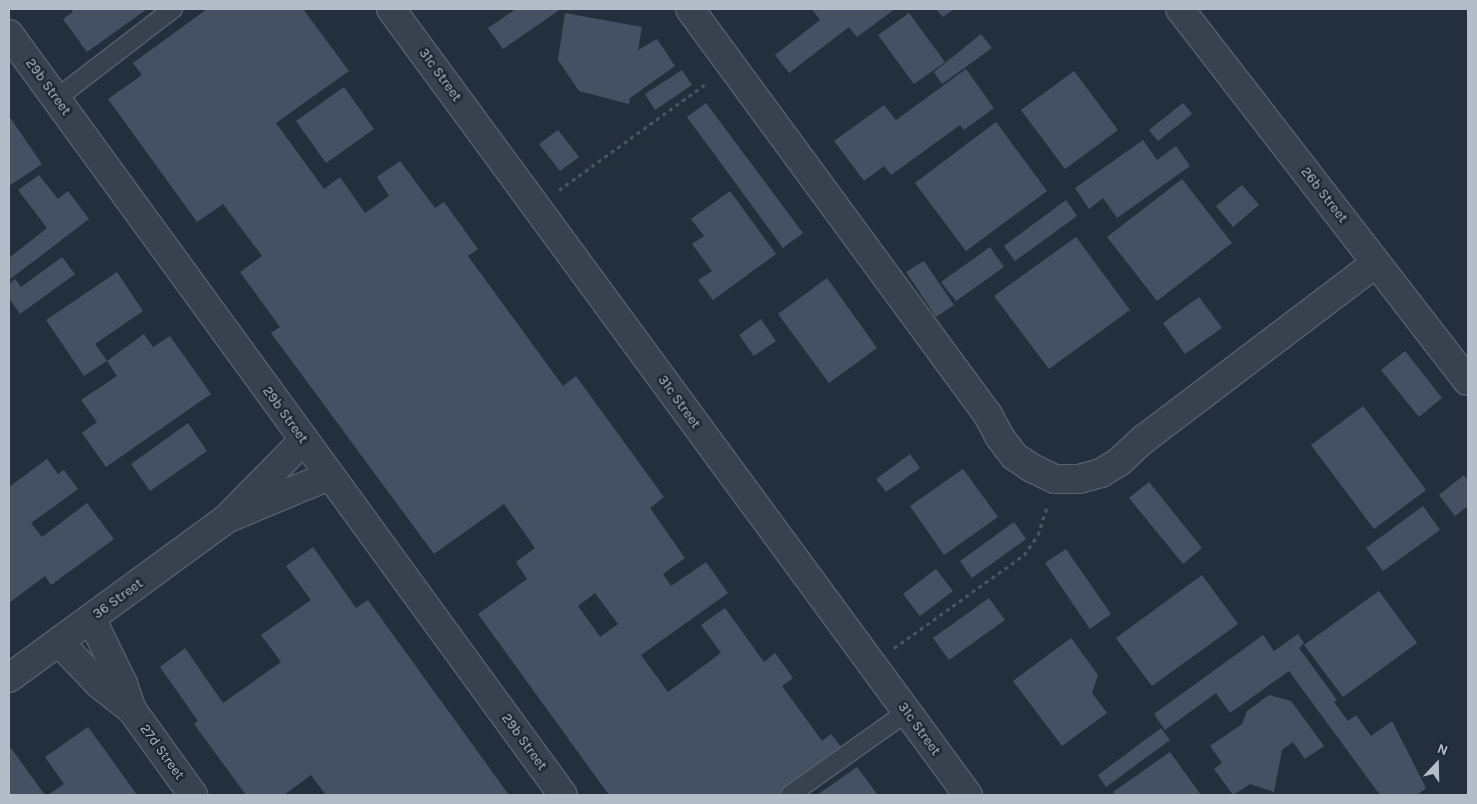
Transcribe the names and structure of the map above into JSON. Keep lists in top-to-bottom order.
{
  "streets": {
    "street": [
      "31c Street",
      "29b Street",
      "26b Street",
      "36 Street",
      "27d Street"
    ]
  },
  "crossings": [
    ["29b Street", "36 Street"],
    ["36 Street", "27d Street"]
  ],
  "north": "top"
}
